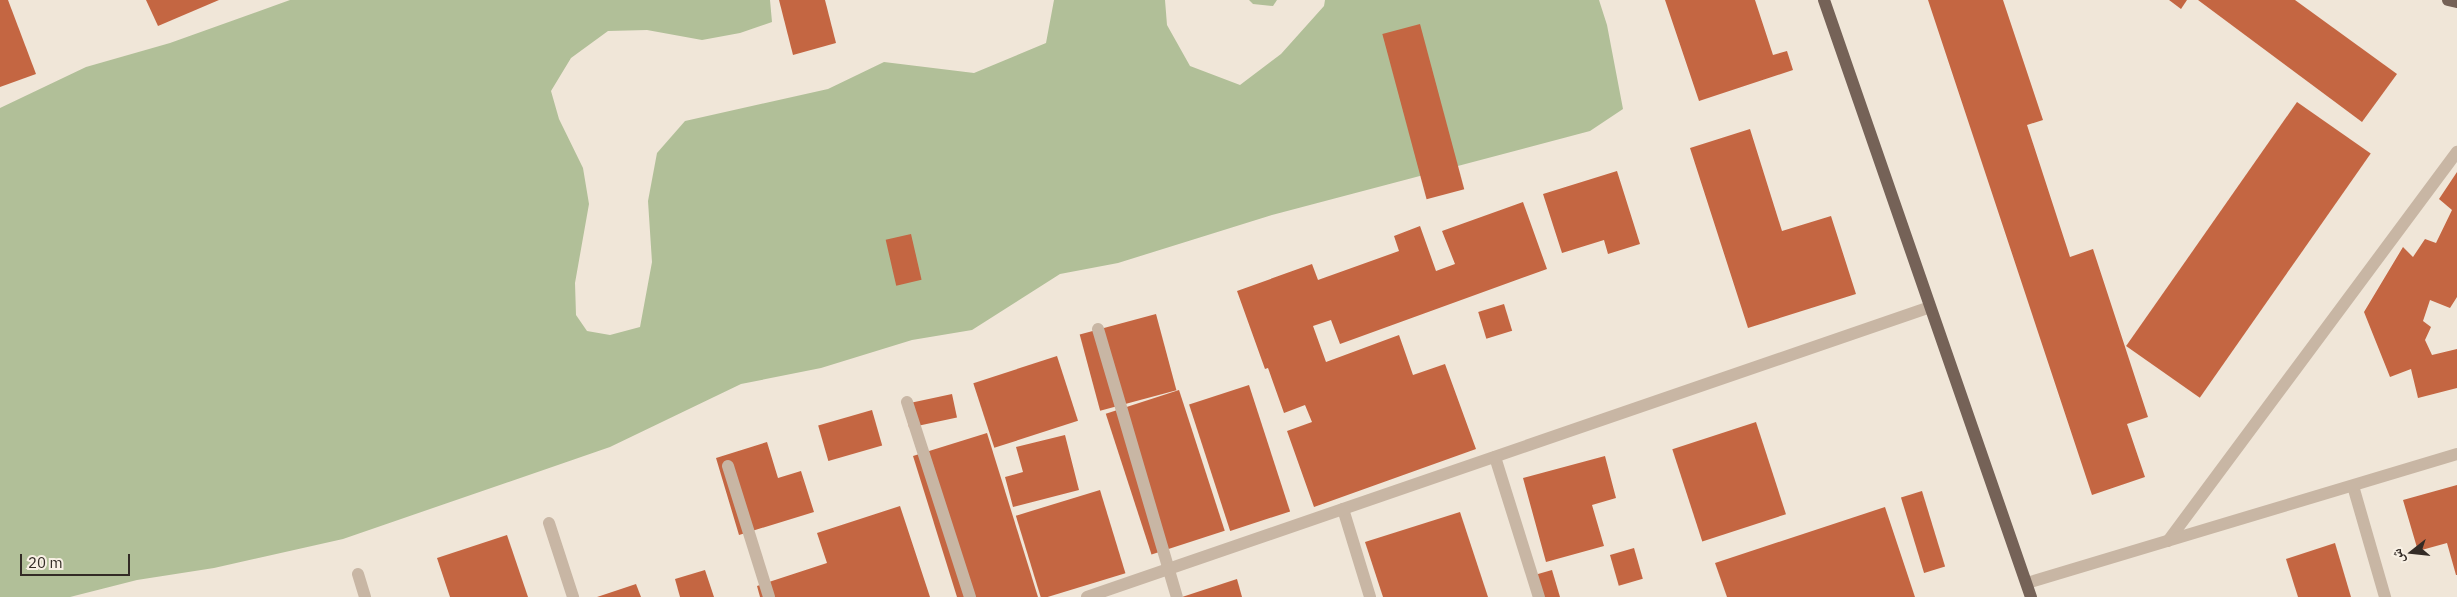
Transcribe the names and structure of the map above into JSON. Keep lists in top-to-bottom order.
{
  "scale_bar": "20 m",
  "north": "left"
}
